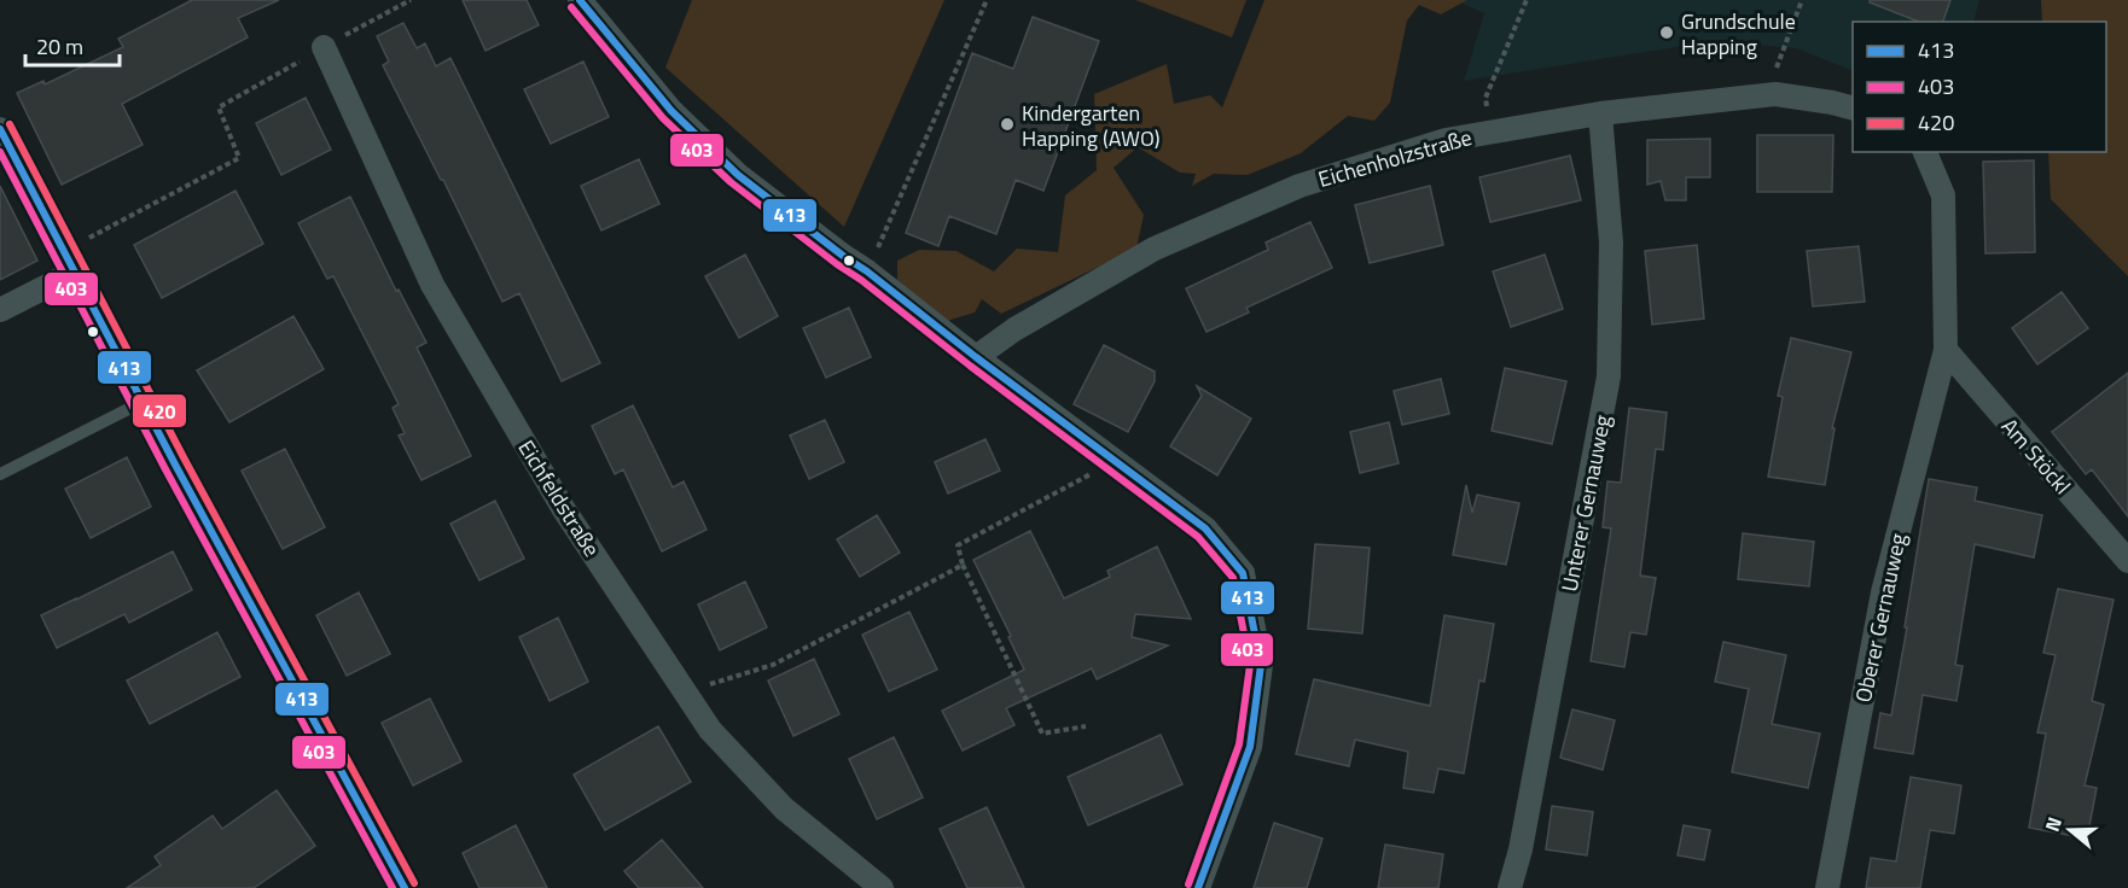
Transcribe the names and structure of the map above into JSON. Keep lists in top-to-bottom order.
{
  "streets": {
    "street": [
      "Eichenholzstraße",
      "Am Stöckl",
      "Eichfeldstraße",
      "Unterer Gernauweg",
      "Oberer Gernauweg"
    ]
  },
  "crossings": [
    ["Eichenholzstraße", "Unterer Gernauweg"],
    ["Am Stöckl", "Oberer Gernauweg"]
  ],
  "places": ["Grundschule Happing", "Kindergarten Happing (AWO)"],
  "lines": ["transit line 413", "transit line 403", "transit line 420"],
  "legend": ["413", "403", "420"],
  "scale_bar": "20 m",
  "north": "left"
}
